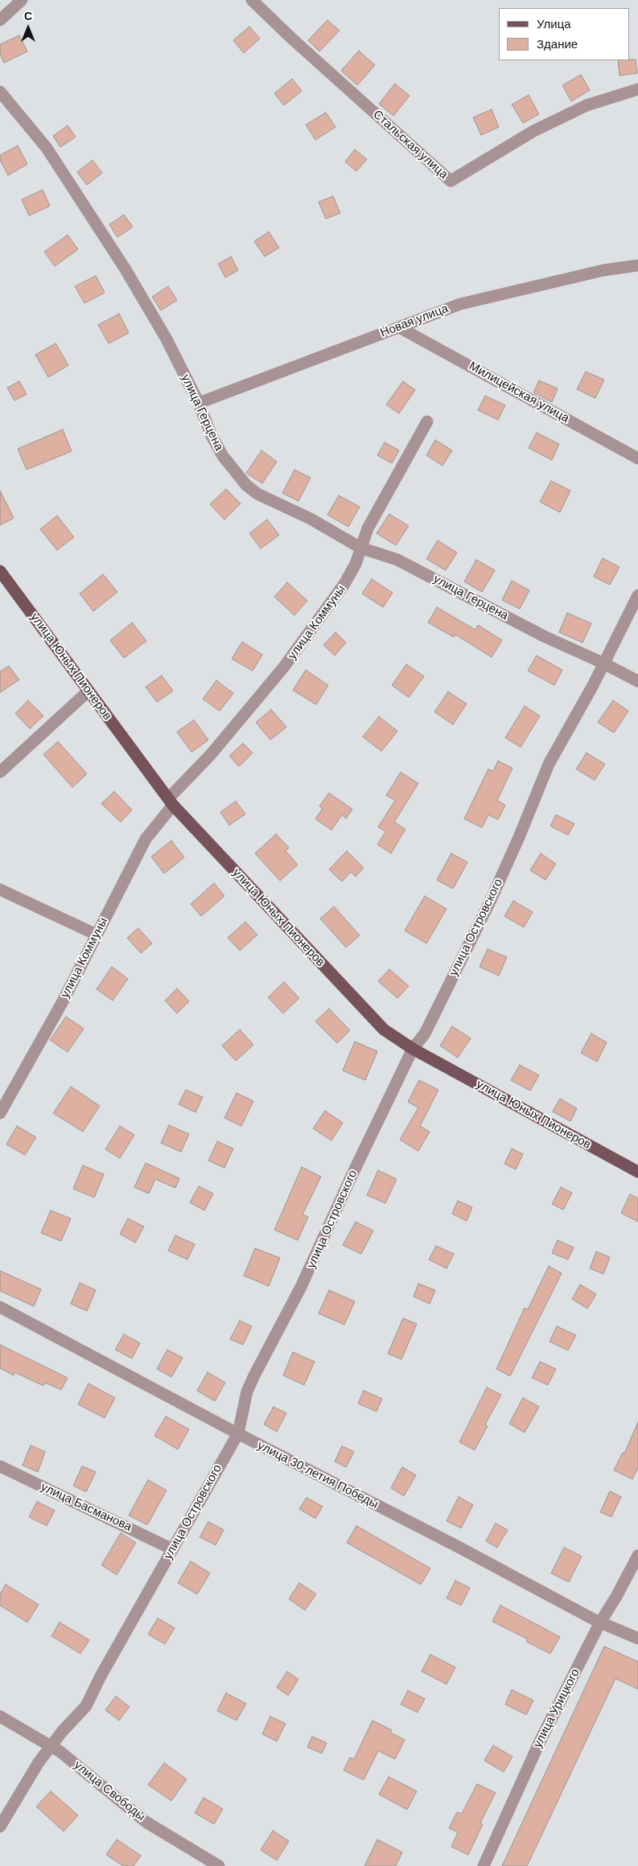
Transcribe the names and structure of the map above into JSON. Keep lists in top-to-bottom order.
{
  "streets": {
    "main road": ["улица Юных Пионеров"],
    "street": [
      "Стальская улица",
      "Новая улица",
      "Милицейская улица",
      "улица Герцена",
      "улица Коммуны",
      "улица Островского",
      "улица 30-летия Победы",
      "улица Басманова",
      "улица Урицкого",
      "улица Свободы"
    ]
  },
  "crossings": [
    ["Новая улица", "Милицейская улица"],
    ["Новая улица", "улица Герцена"],
    ["улица Герцена", "улица Коммуны"],
    ["улица Герцена", "улица Островского"],
    ["улица Коммуны", "улица Юных Пионеров"],
    ["улица Юных Пионеров", "улица Островского"],
    ["улица Островского", "улица 30-летия Победы"],
    ["улица Островского", "улица Басманова"],
    ["улица Островского", "улица Свободы"],
    ["улица 30-летия Победы", "улица Урицкого"]
  ],
  "legend": ["Улица", "Здание"],
  "north": "top"
}
